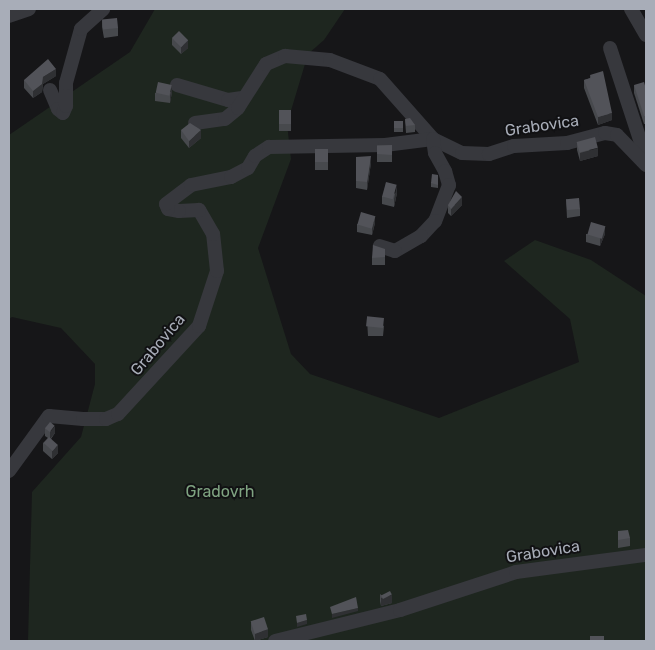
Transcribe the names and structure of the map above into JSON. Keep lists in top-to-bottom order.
{
  "streets": {
    "street": ["Grabovica"]
  },
  "parks": ["Gradovrh"]
}
